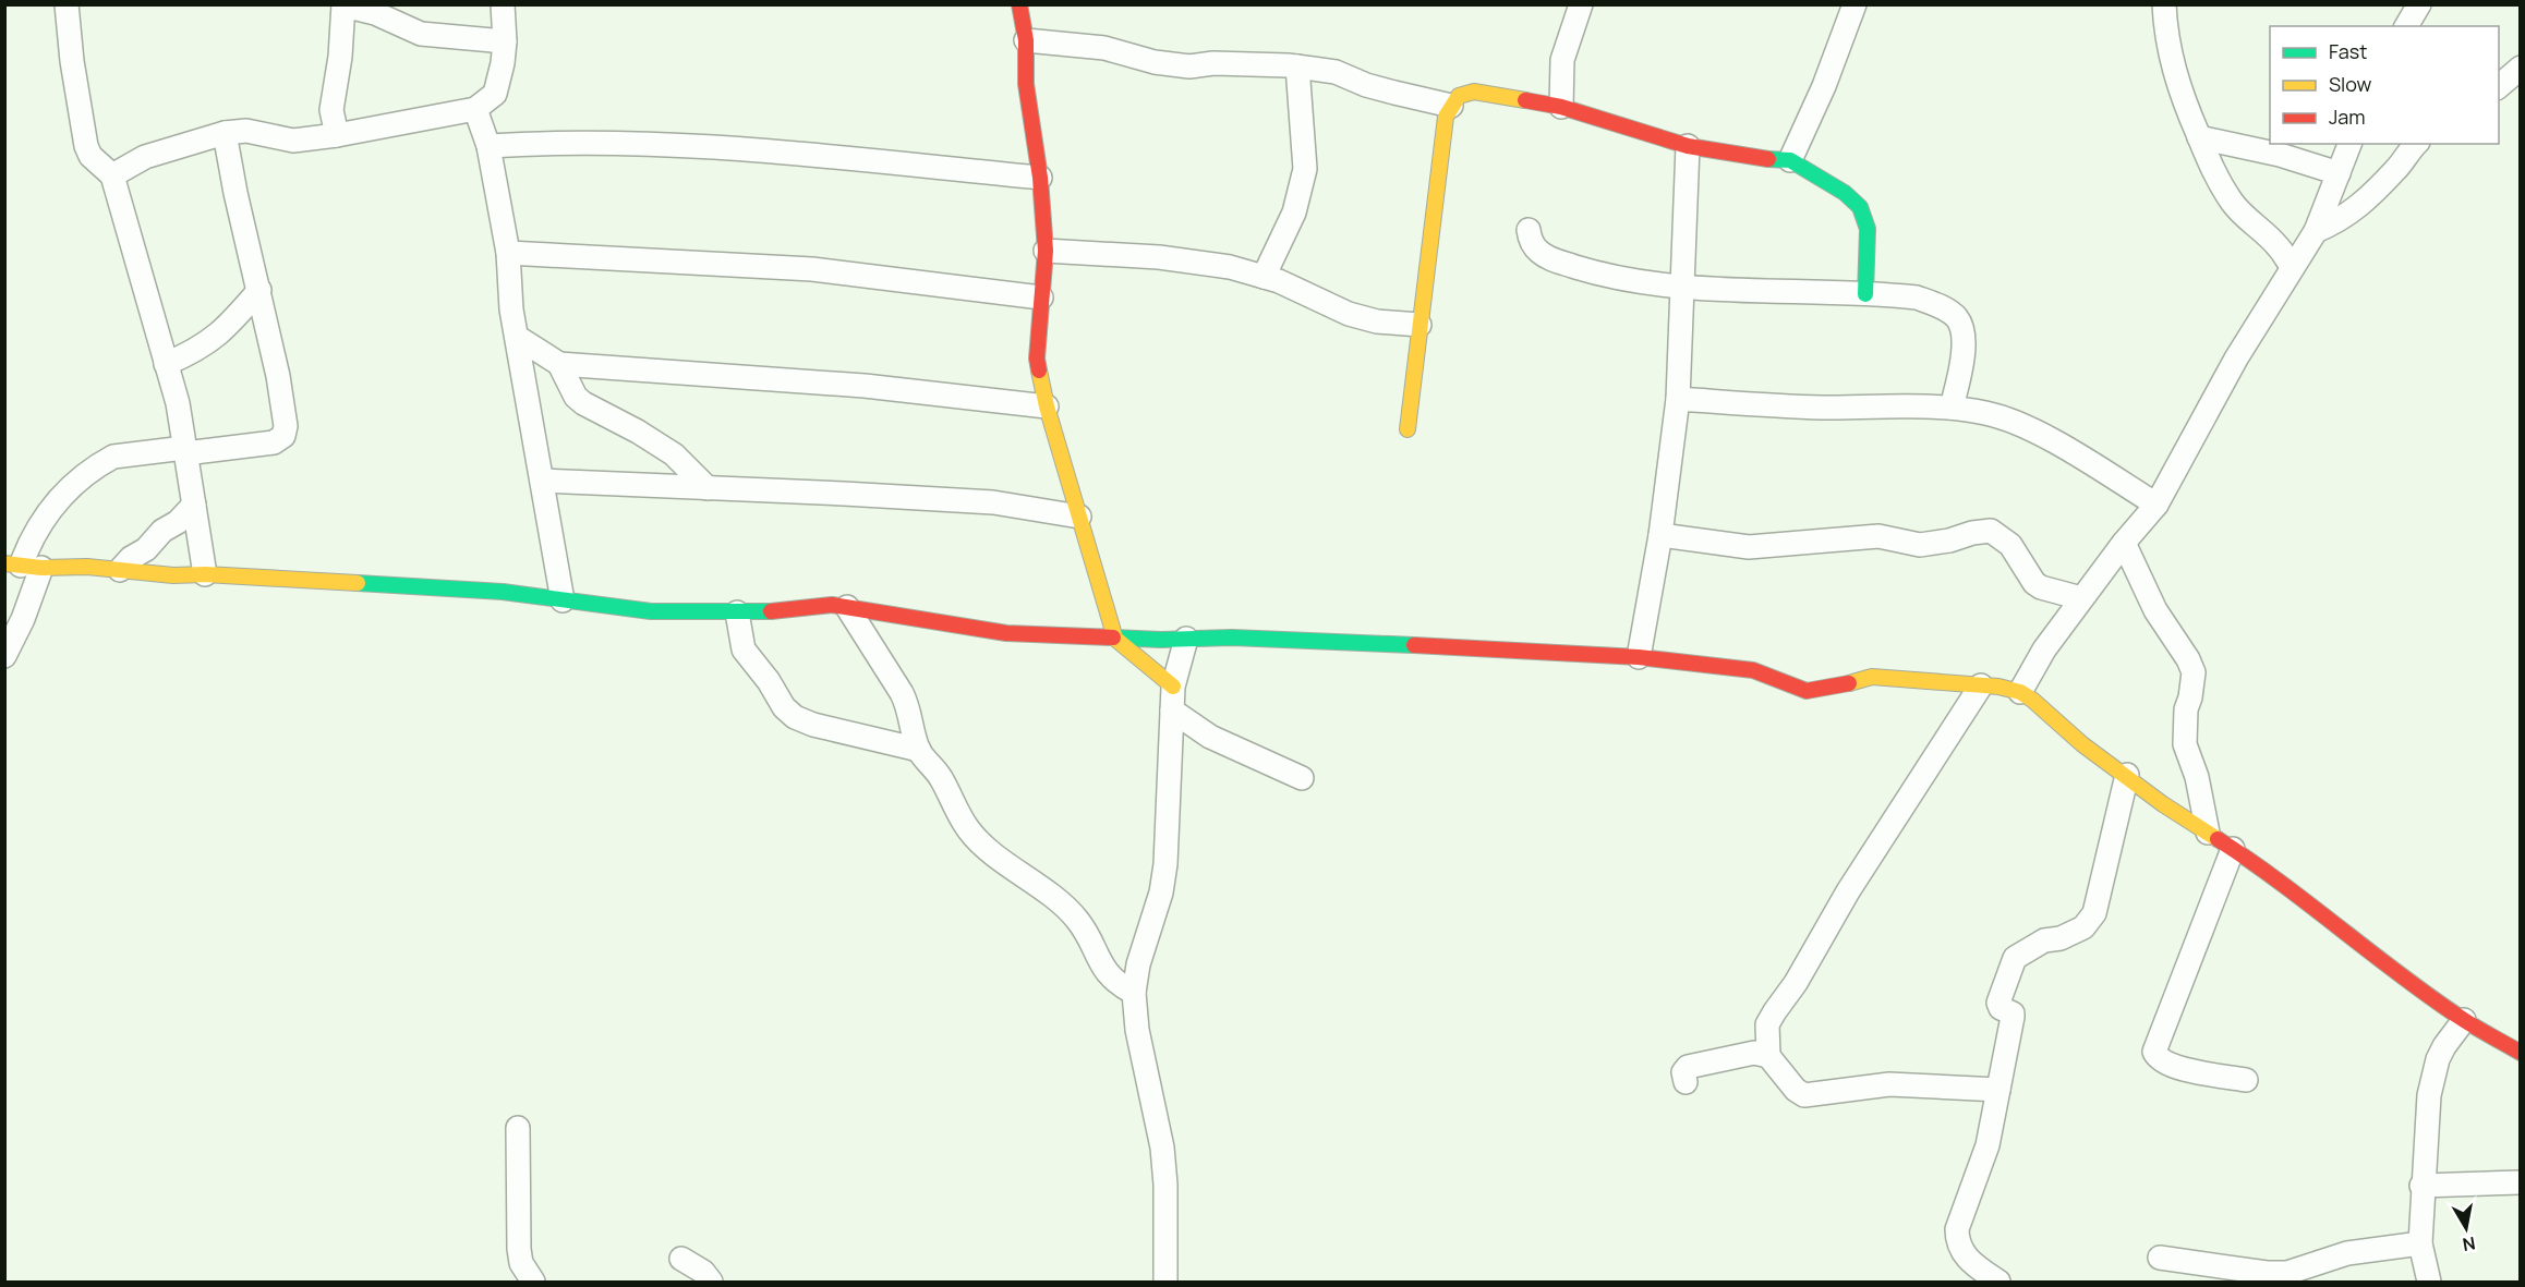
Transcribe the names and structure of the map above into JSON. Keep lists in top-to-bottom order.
{
  "legend": ["Fast", "Slow", "Jam"],
  "north": "bottom"
}
